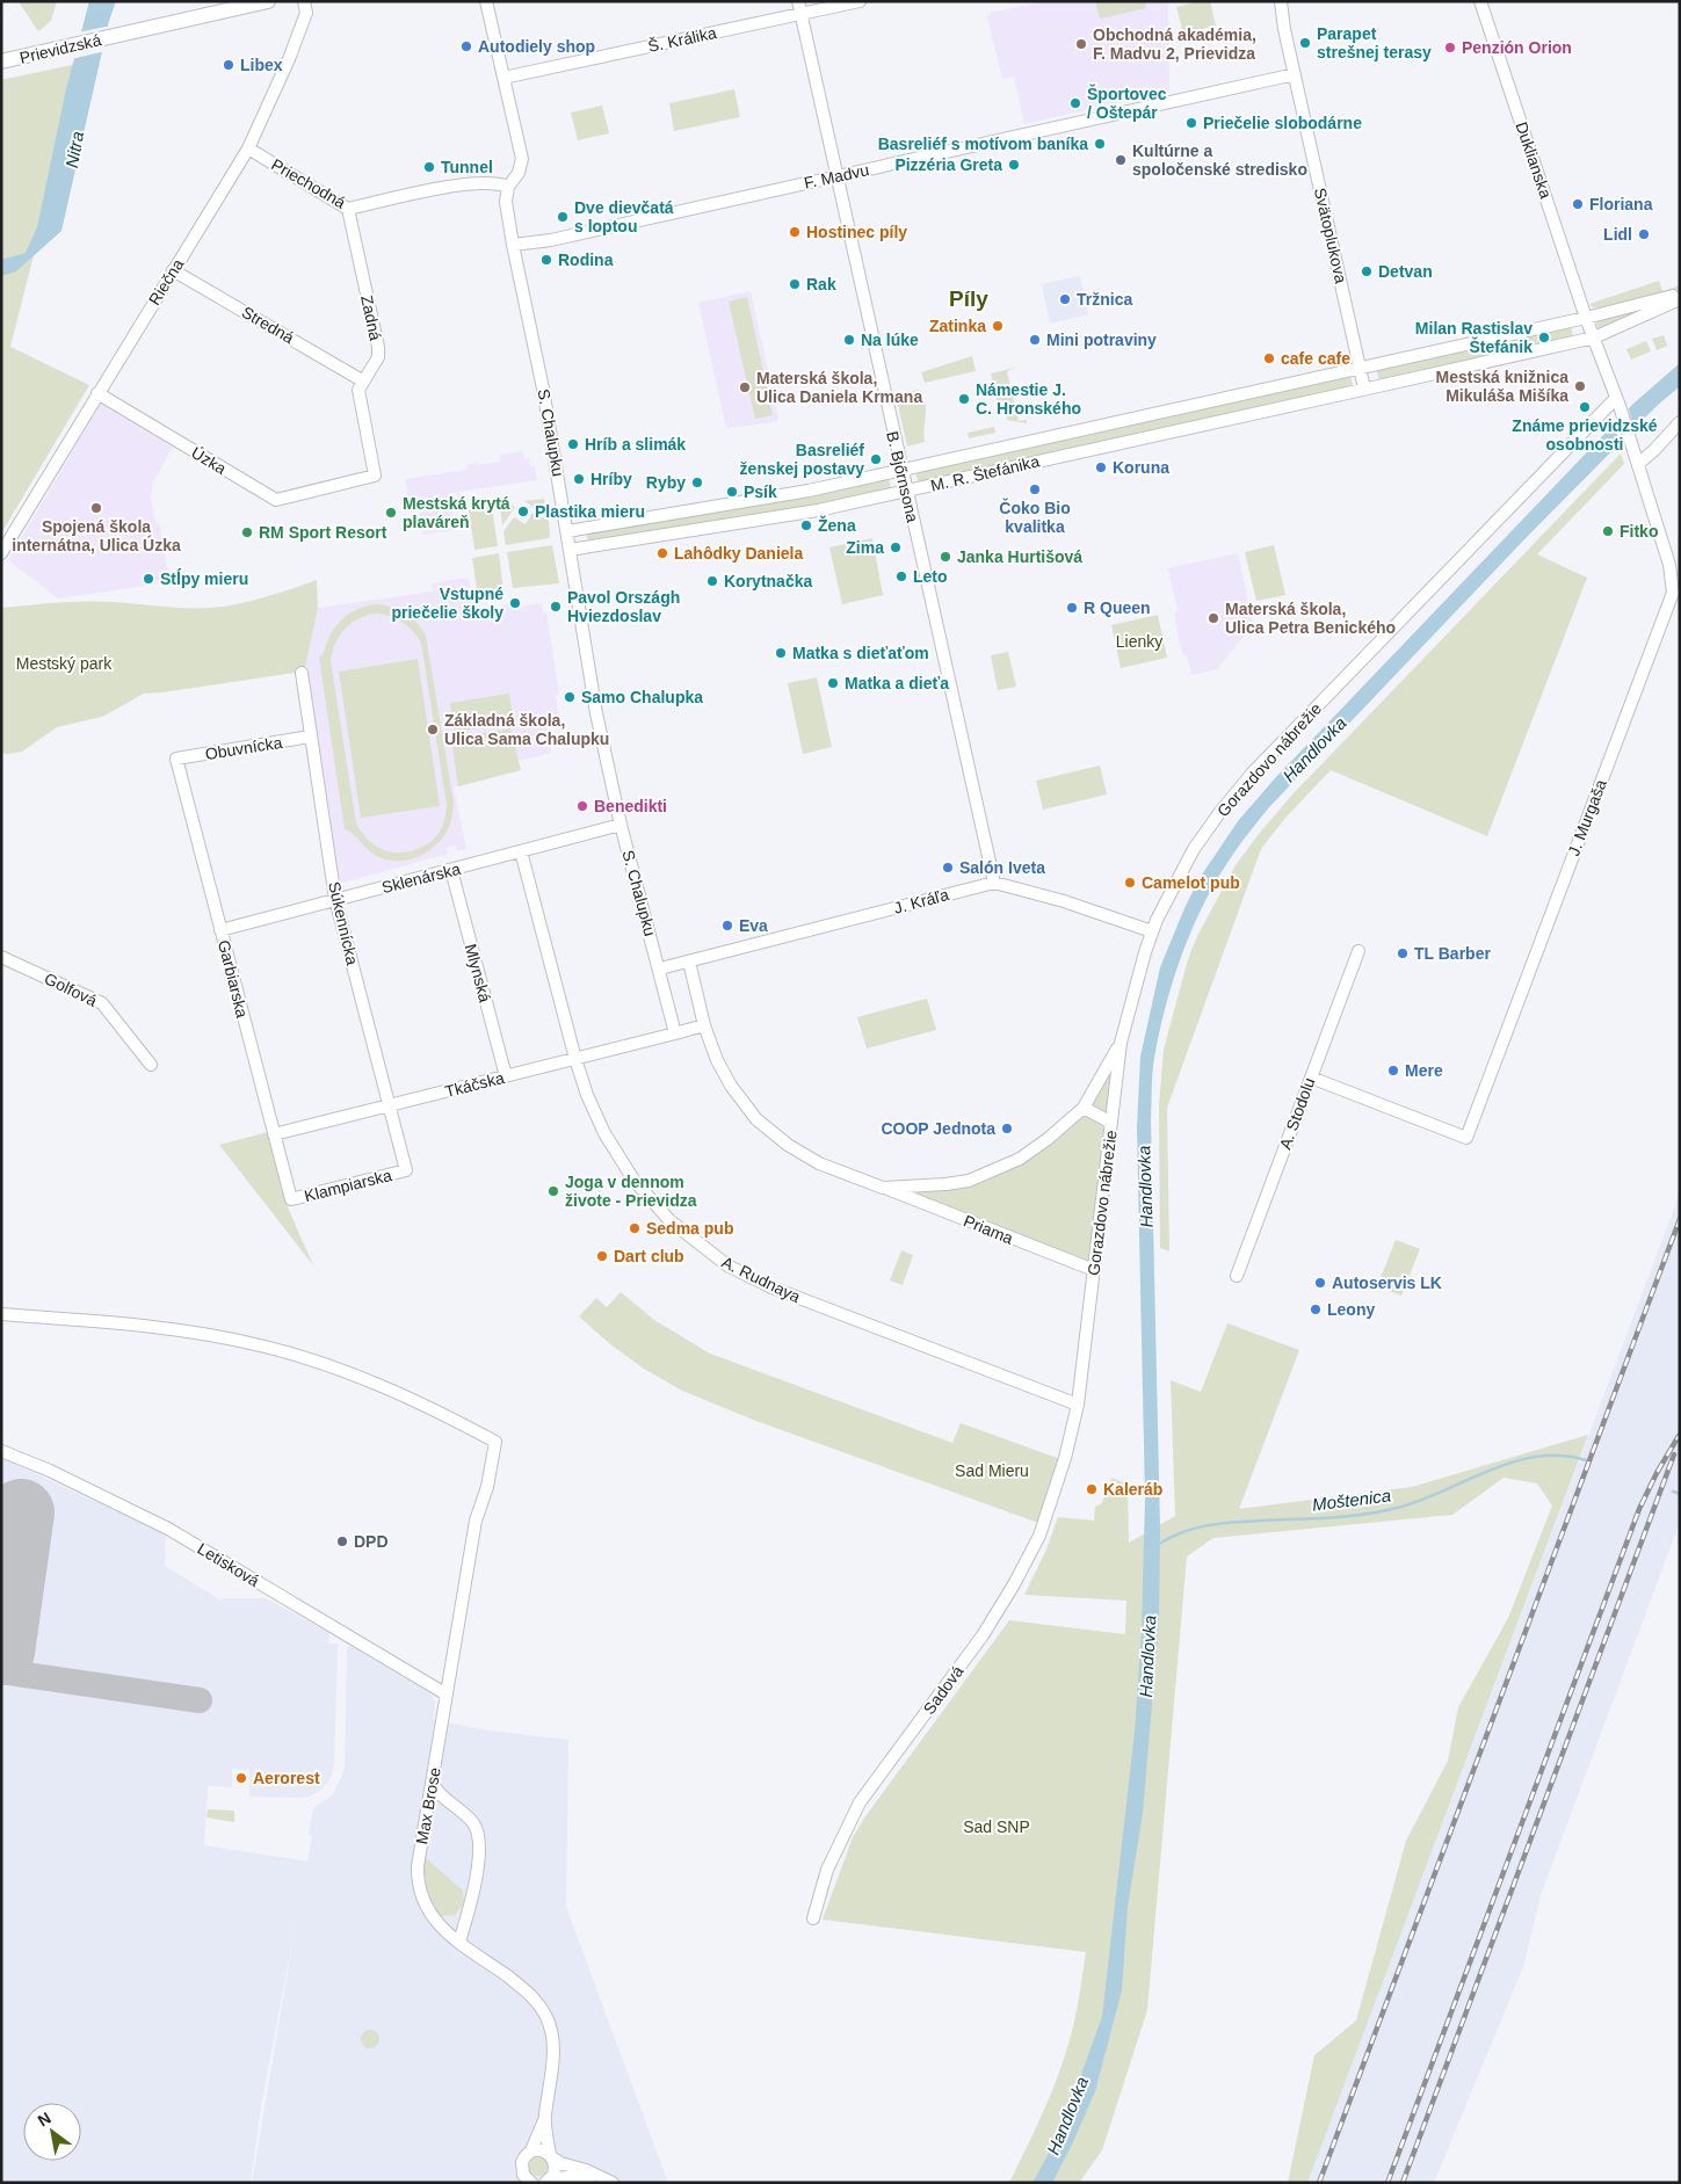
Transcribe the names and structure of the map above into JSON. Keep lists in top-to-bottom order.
{
  "streets": {
    "street": [
      "Š. Králika",
      "Prievidzská",
      "Duklianska",
      "F. Madvu",
      "Priechodná",
      "Svätoplukova",
      "Riečna",
      "Zadná",
      "Stredná",
      "S. Chalupku",
      "Úzka",
      "M. R. Štefánika",
      "B. Bjőrnsona",
      "Obuvnícka",
      "Gorazdovo nábrežie",
      "J. Murgaša",
      "Sklenárska",
      "J. Kráľa",
      "Súkennícka",
      "Mlynská",
      "Garbiarska",
      "Golfová",
      "Tkáčska",
      "A. Stodolu",
      "Klampiarska",
      "Priama",
      "A. Rudnaya",
      "Letisková",
      "Sadová",
      "Max Brose"
    ]
  },
  "crossings": [
    ["Š. Králika", "S. Chalupku"],
    ["Š. Králika", "B. Bjőrnsona"],
    ["Duklianska", "M. R. Štefánika"],
    ["F. Madvu", "Svätoplukova"],
    ["F. Madvu", "S. Chalupku"],
    ["F. Madvu", "B. Bjőrnsona"],
    ["Priechodná", "Riečna"],
    ["Priechodná", "Zadná"],
    ["Priechodná", "S. Chalupku"],
    ["Svätoplukova", "M. R. Štefánika"],
    ["Riečna", "Stredná"],
    ["Riečna", "Úzka"],
    ["Zadná", "Stredná"],
    ["Zadná", "Úzka"],
    ["Stredná", "Úzka"],
    ["S. Chalupku", "M. R. Štefánika"],
    ["S. Chalupku", "Sklenárska"],
    ["S. Chalupku", "Tkáčska"],
    ["M. R. Štefánika", "B. Bjőrnsona"],
    ["M. R. Štefánika", "J. Murgaša"],
    ["B. Bjőrnsona", "J. Kráľa"],
    ["Obuvnícka", "Súkennícka"],
    ["Obuvnícka", "Garbiarska"],
    ["Gorazdovo nábrežie", "J. Murgaša"],
    ["Gorazdovo nábrežie", "Priama"],
    ["Gorazdovo nábrežie", "A. Rudnaya"],
    ["Gorazdovo nábrežie", "Sadová"],
    ["J. Murgaša", "A. Stodolu"],
    ["Sklenárska", "Súkennícka"],
    ["Sklenárska", "Mlynská"],
    ["Sklenárska", "Garbiarska"],
    ["Sklenárska", "A. Rudnaya"],
    ["Súkennícka", "Tkáčska"],
    ["Súkennícka", "Klampiarska"],
    ["Mlynská", "Tkáčska"],
    ["Garbiarska", "Tkáčska"],
    ["Garbiarska", "Klampiarska"],
    ["Tkáčska", "A. Rudnaya"],
    ["Letisková", "Max Brose"]
  ],
  "districts": ["Píly"],
  "water": ["Nitra", "Handlovka", "Moštenica"],
  "parks": [
    "Lienky",
    "Mestský park",
    "Sad Mieru",
    "Sad SNP"
  ],
  "places": [
    "Parapet strešnej terasy",
    "Obchodná akadémia, F. Madvu 2, Prievidza",
    "Autodiely shop",
    "Penzión Orion",
    "Libex",
    "Športovec / Oštepár",
    "Priečelie slobodárne",
    "Basreliéf s motívom baníka",
    "Kultúrne a spoločenské stredisko",
    "Pizzéria Greta",
    "Tunnel",
    "Floriana",
    "Dve dievčatá s loptou",
    "Hostinec píly",
    "Lidl",
    "Rodina",
    "Detvan",
    "Rak",
    "Tržnica",
    "Zatinka",
    "Milan Rastislav Štefánik",
    "Na lúke",
    "Mini potraviny",
    "cafe cafe",
    "Mestská knižnica Mikuláša Mišíka",
    "Materská škola, Ulica Daniela Krmana",
    "Námestie J. C. Hronského",
    "Známe prievidzské osobnosti",
    "Hríb a slimák",
    "Basreliéf ženskej postavy",
    "Koruna",
    "Hríby",
    "Ryby",
    "Čoko Bio kvalitka",
    "Psík",
    "Spojená škola internátna, Ulica Úzka",
    "Plastika mieru",
    "Mestská krytá plaváreň",
    "Žena",
    "Fitko",
    "RM Sport Resort",
    "Zima",
    "Lahôdky Daniela",
    "Janka Hurtišová",
    "Leto",
    "Stĺpy mieru",
    "Korytnačka",
    "Vstupné priečelie školy",
    "Pavol Országh Hviezdoslav",
    "R Queen",
    "Materská škola, Ulica Petra Benického",
    "Matka s dieťaťom",
    "Matka a dieťa",
    "Samo Chalupka",
    "Základná škola, Ulica Sama Chalupku",
    "Benedikti",
    "Salón Iveta",
    "Camelot pub",
    "Eva",
    "TL Barber",
    "Mere",
    "COOP Jednota",
    "Joga v dennom živote - Prievidza",
    "Sedma pub",
    "Dart club",
    "Autoservis LK",
    "Leony",
    "Kaleráb",
    "DPD",
    "Aerorest"
  ],
  "north": "top left"
}
